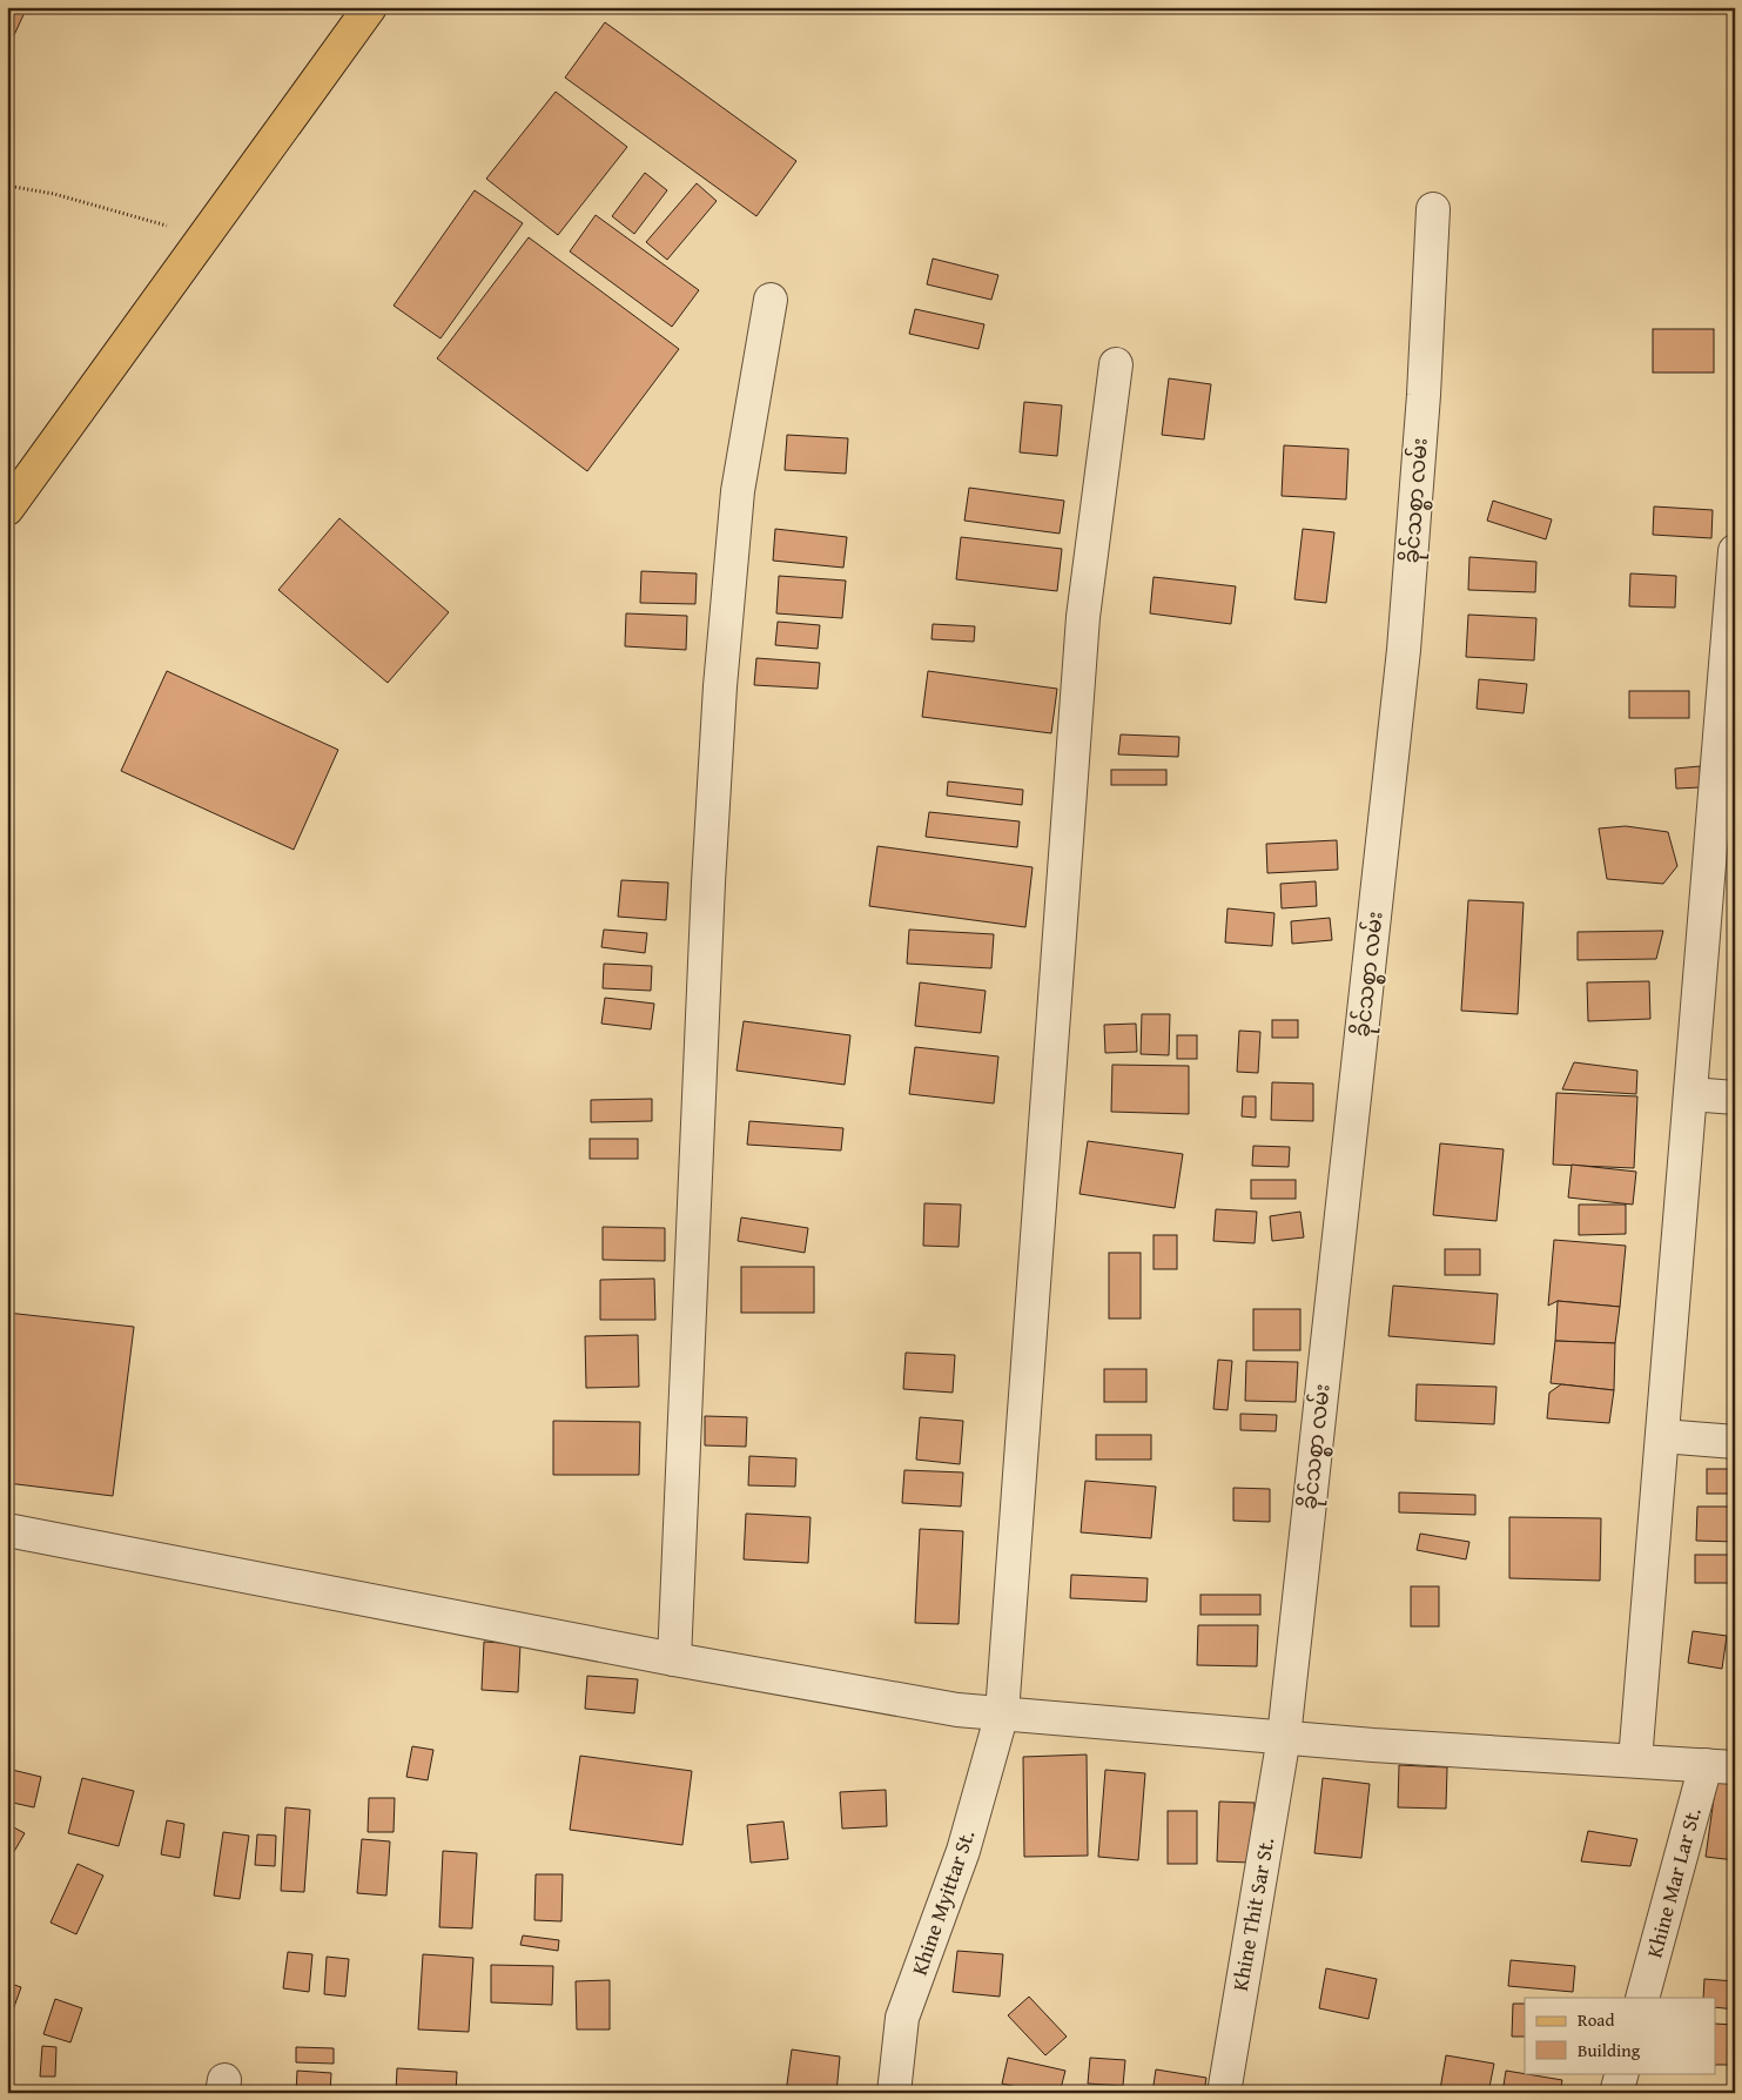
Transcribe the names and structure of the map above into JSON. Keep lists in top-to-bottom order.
{
  "streets": {
    "street": [
      "ခိုင်သစ္စာ လမ်း",
      "Khine Mar Lar St.",
      "Khine Myittar St.",
      "Khine Thit Sar St."
    ]
  },
  "crossings": [
    ["ခိုင်သစ္စာ လမ်း", "Khine Thit Sar St."]
  ],
  "legend": ["Road", "Building"]
}
